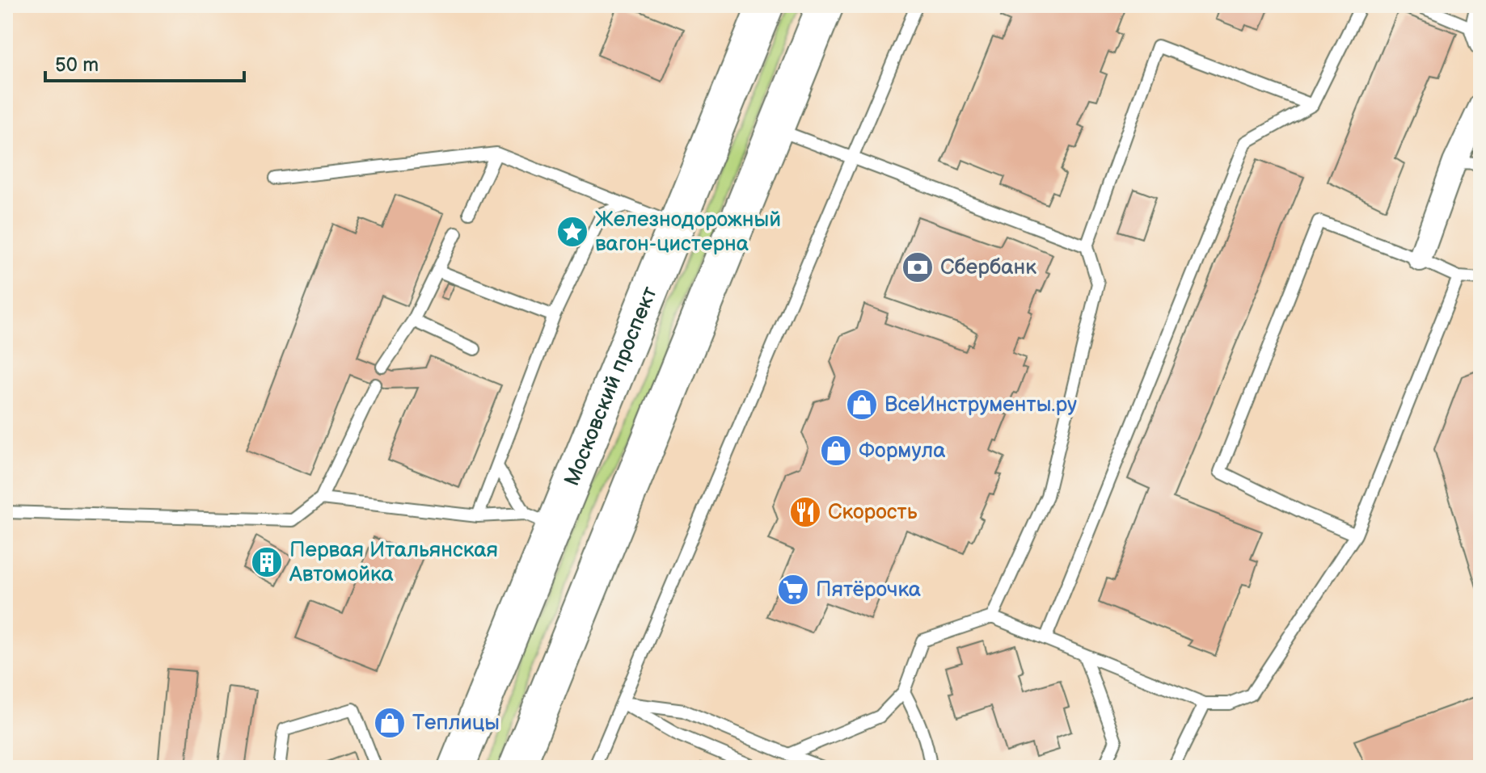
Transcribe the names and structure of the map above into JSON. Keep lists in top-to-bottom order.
{
  "streets": {
    "main road": ["Московский проспект"]
  },
  "places": {
    "place": ["Железнодорожный вагон-цистерна"],
    "bank": ["Сбербанк"],
    "shop": ["ВсеИнструменты.ру", "Формула", "Теплицы"],
    "restaurant": ["Скорость"],
    "building": ["Первая Итальянская Автомойка"],
    "supermarket": ["Пятёрочка"]
  },
  "scale_bar": "50 m"
}
